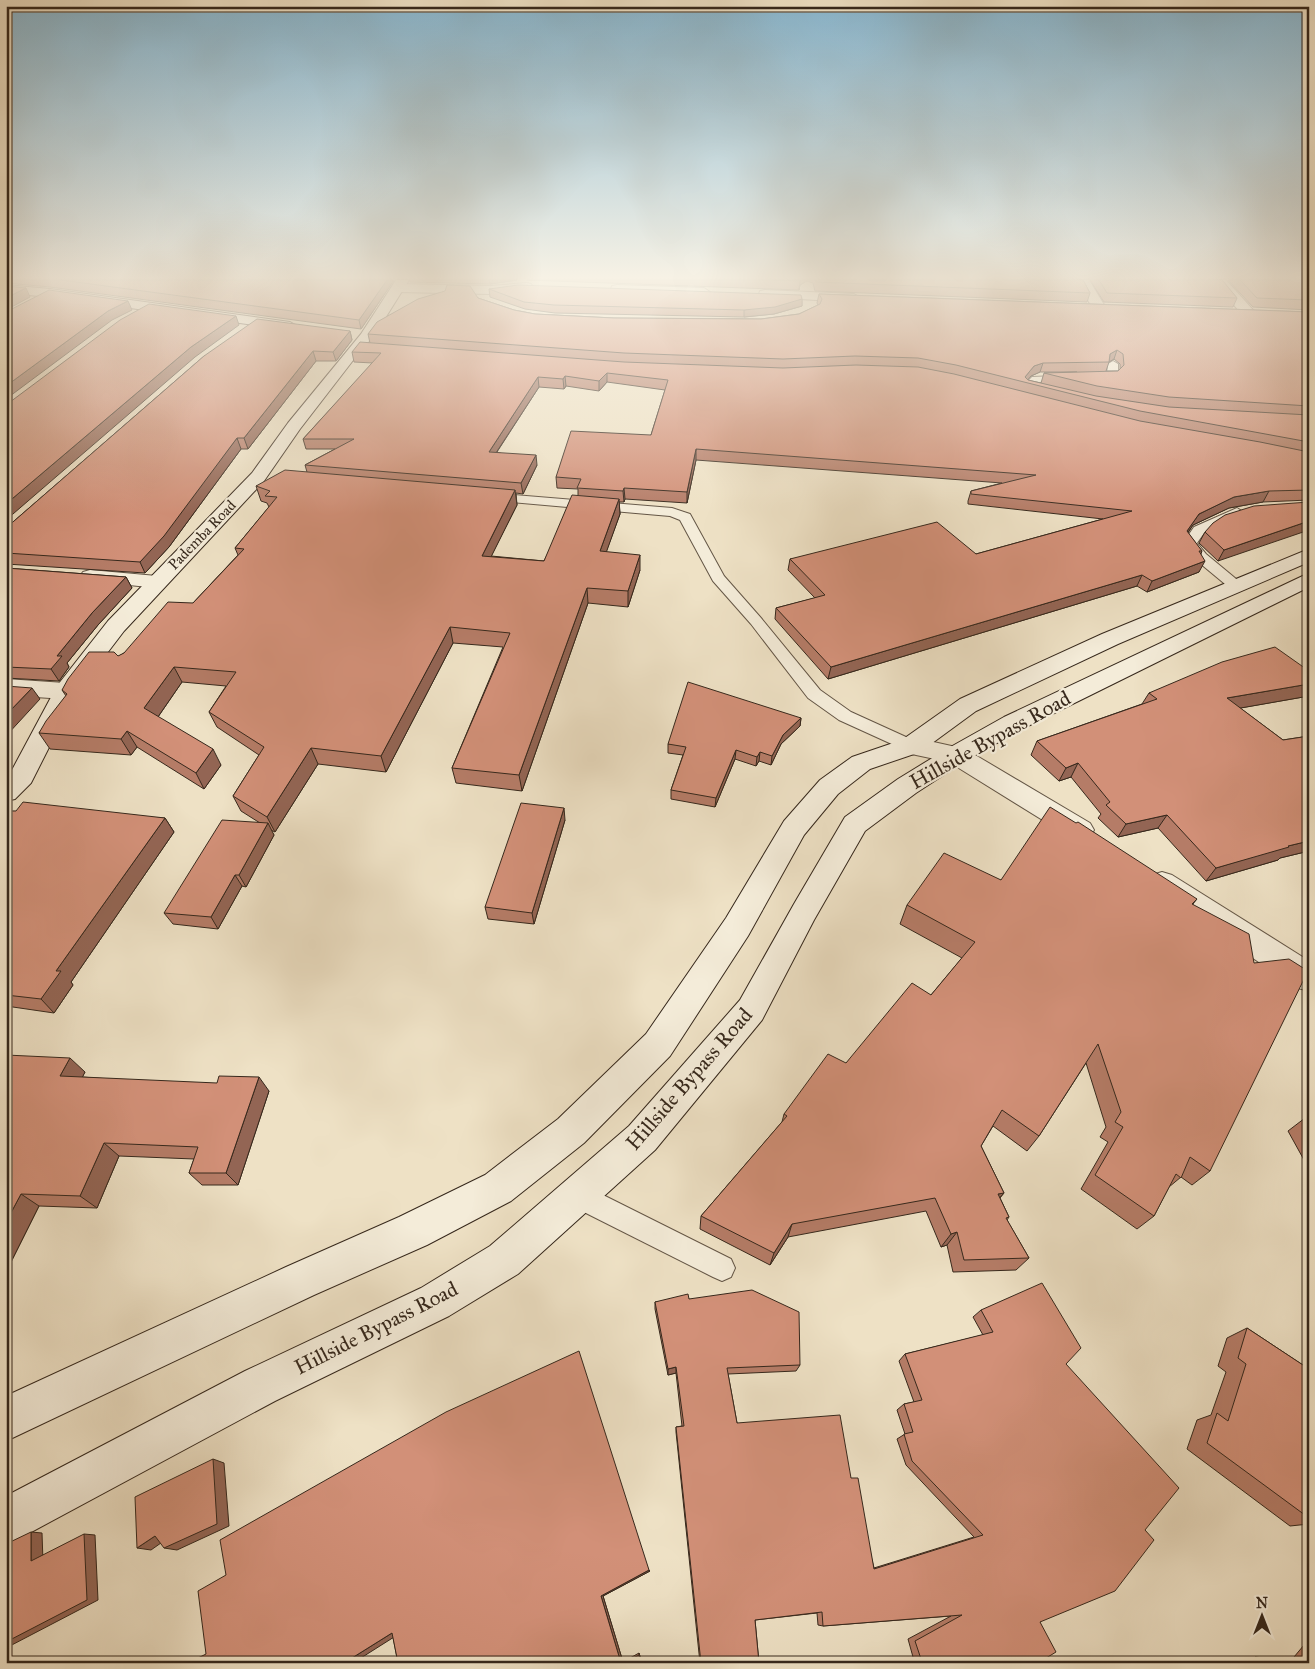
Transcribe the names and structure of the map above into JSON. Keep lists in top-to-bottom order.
{
  "streets": {
    "main road": ["Pademba Road", "Hillside Bypass Road"]
  },
  "north": "top"
}
